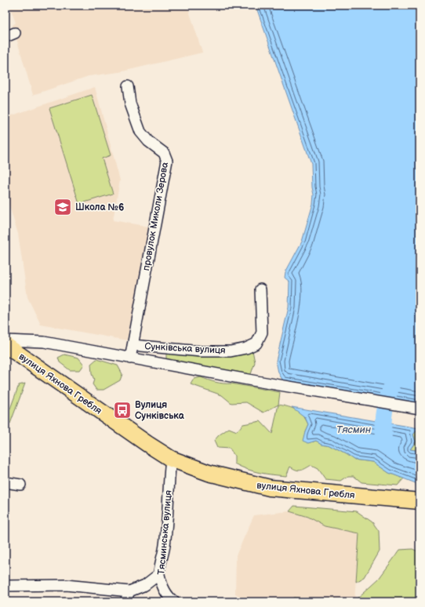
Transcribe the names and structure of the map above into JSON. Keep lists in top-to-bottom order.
{
  "streets": {
    "main road": ["вулиця Яхнова Гребля"],
    "street": ["провулок Миколи Зерова", "Сунківська вулиця", "Тясминська вулиця"]
  },
  "crossings": [
    ["провулок Миколи Зерова", "Сунківська вулиця"],
    ["вулиця Яхнова Гребля", "Тясминська вулиця"]
  ],
  "water": ["Тясмин"],
  "places": {
    "school or university": ["Школа №6"],
    "bus stop": ["Вулиця Сунківська"]
  }
}
